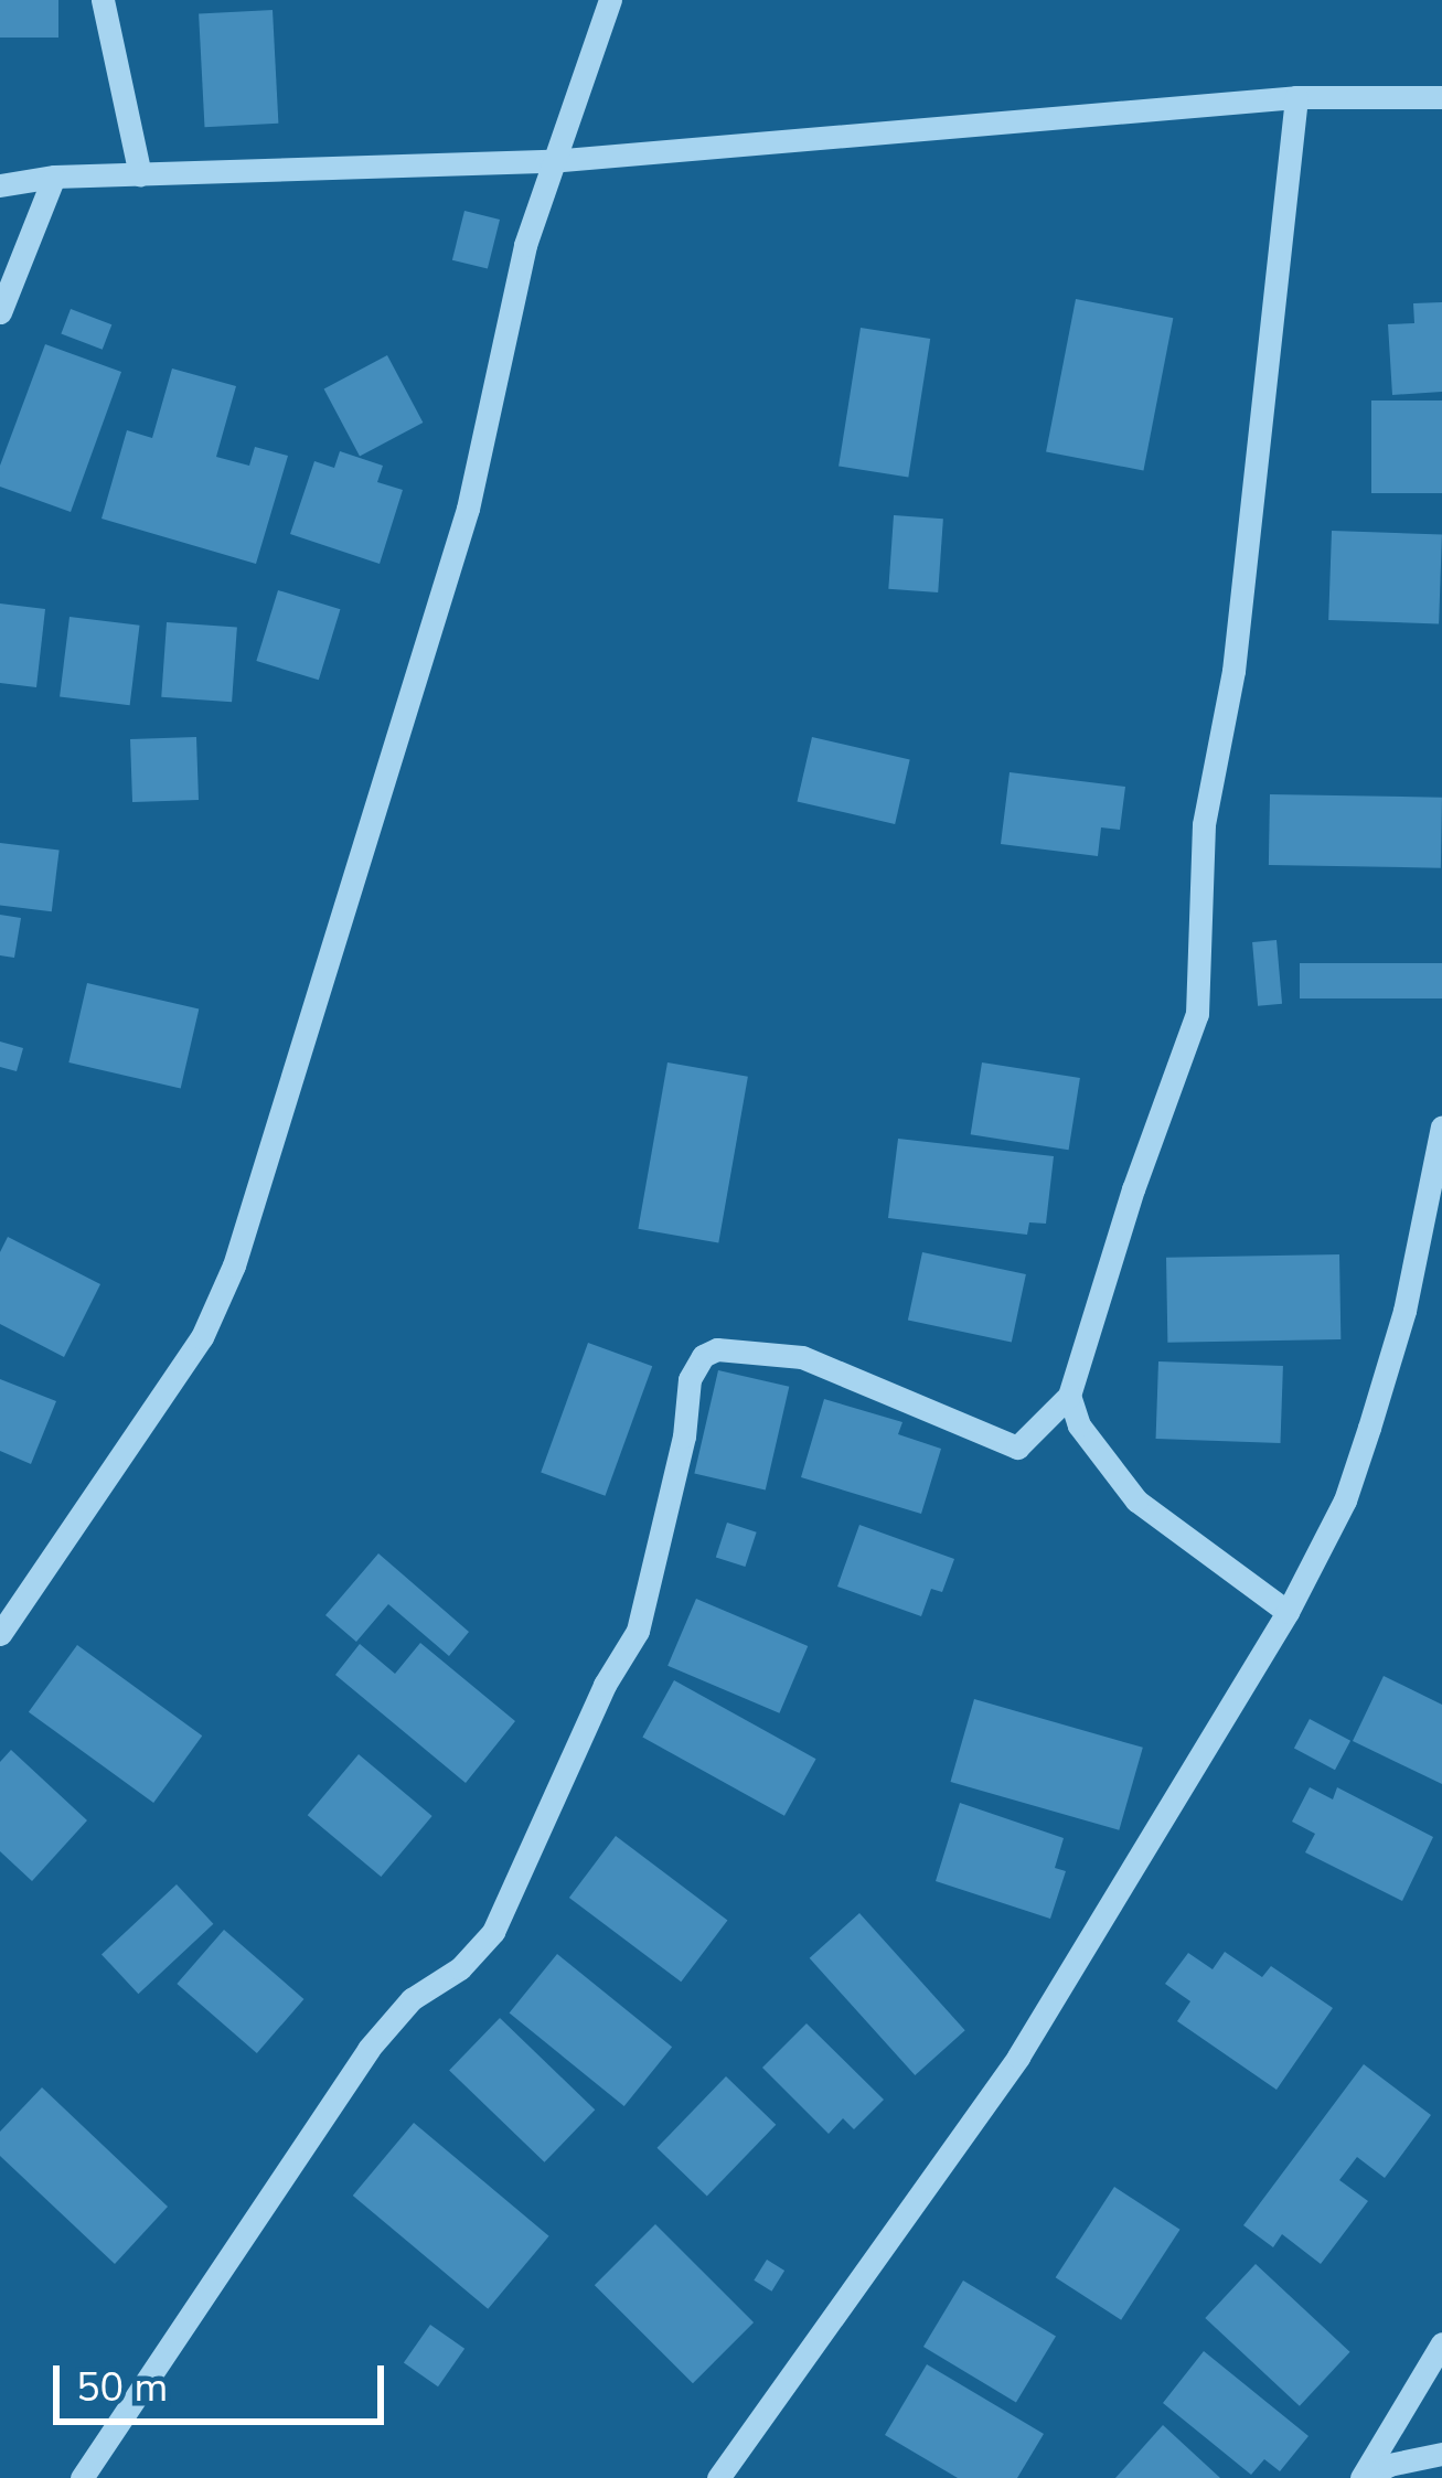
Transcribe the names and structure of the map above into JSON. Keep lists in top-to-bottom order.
{
  "scale_bar": "50 m"
}
